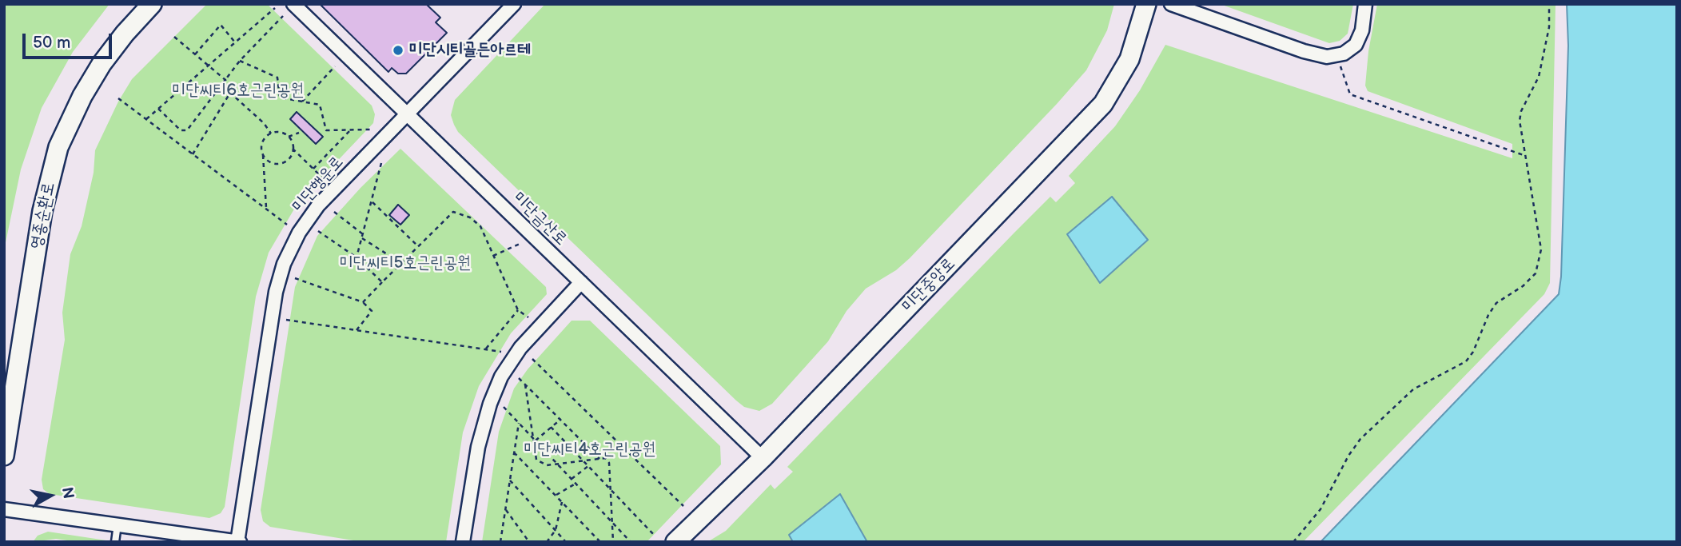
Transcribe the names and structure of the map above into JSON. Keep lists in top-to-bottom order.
{
  "streets": {
    "street": [
      "미단행운로",
      "영종순환로",
      "미단금산로",
      "미단중앙로"
    ]
  },
  "crossings": [
    ["미단행운로", "미단금산로"],
    ["미단금산로", "미단중앙로"]
  ],
  "parks": ["미단씨티6호근린공원", "미단씨티5호근린공원", "미단씨티4호근린공원"],
  "places": ["미단시티골든아르테"],
  "scale_bar": "50 m",
  "north": "right"
}
